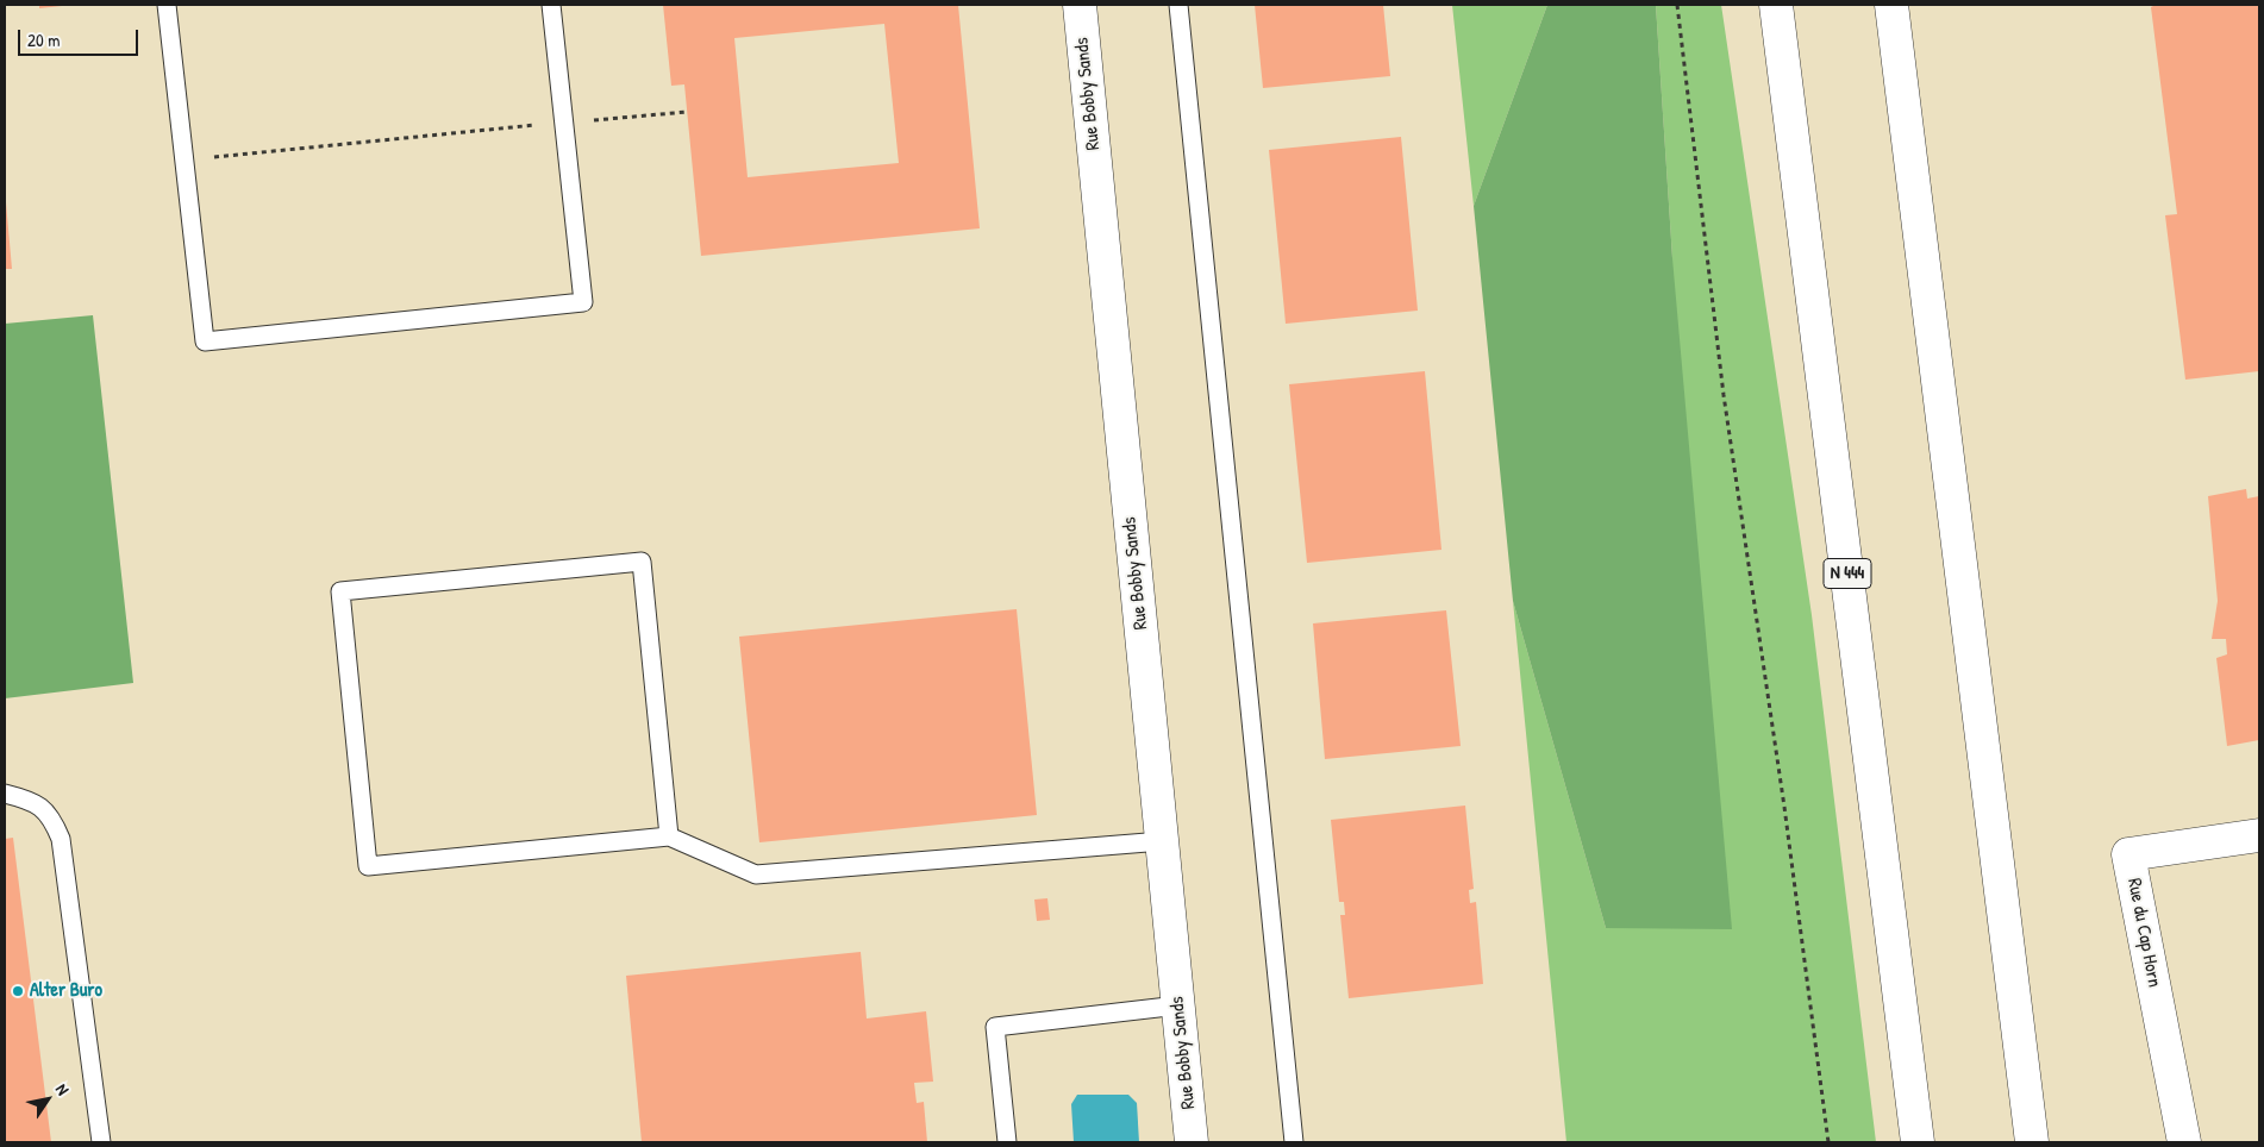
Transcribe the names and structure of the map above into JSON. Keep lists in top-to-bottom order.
{
  "streets": {
    "main road": ["Rue Bobby Sands", "N 444", "Rue du Cap Horn"]
  },
  "places": ["Alter Buro"],
  "scale_bar": "20 m",
  "north": "top right"
}
